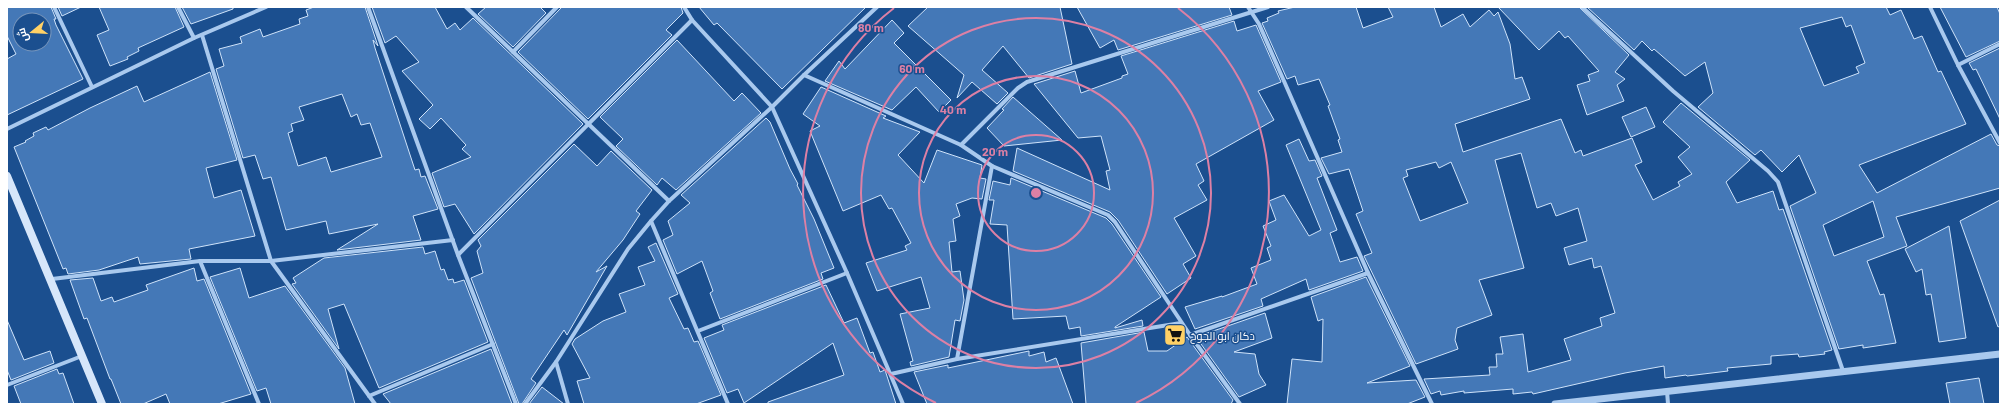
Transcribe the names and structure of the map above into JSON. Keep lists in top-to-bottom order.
{
  "places": {
    "supermarket": ["دكان ابو الجوخ"]
  },
  "north": "left",
  "rings": [
    "80 m",
    "60 m",
    "40 m",
    "20 m"
  ]
}
